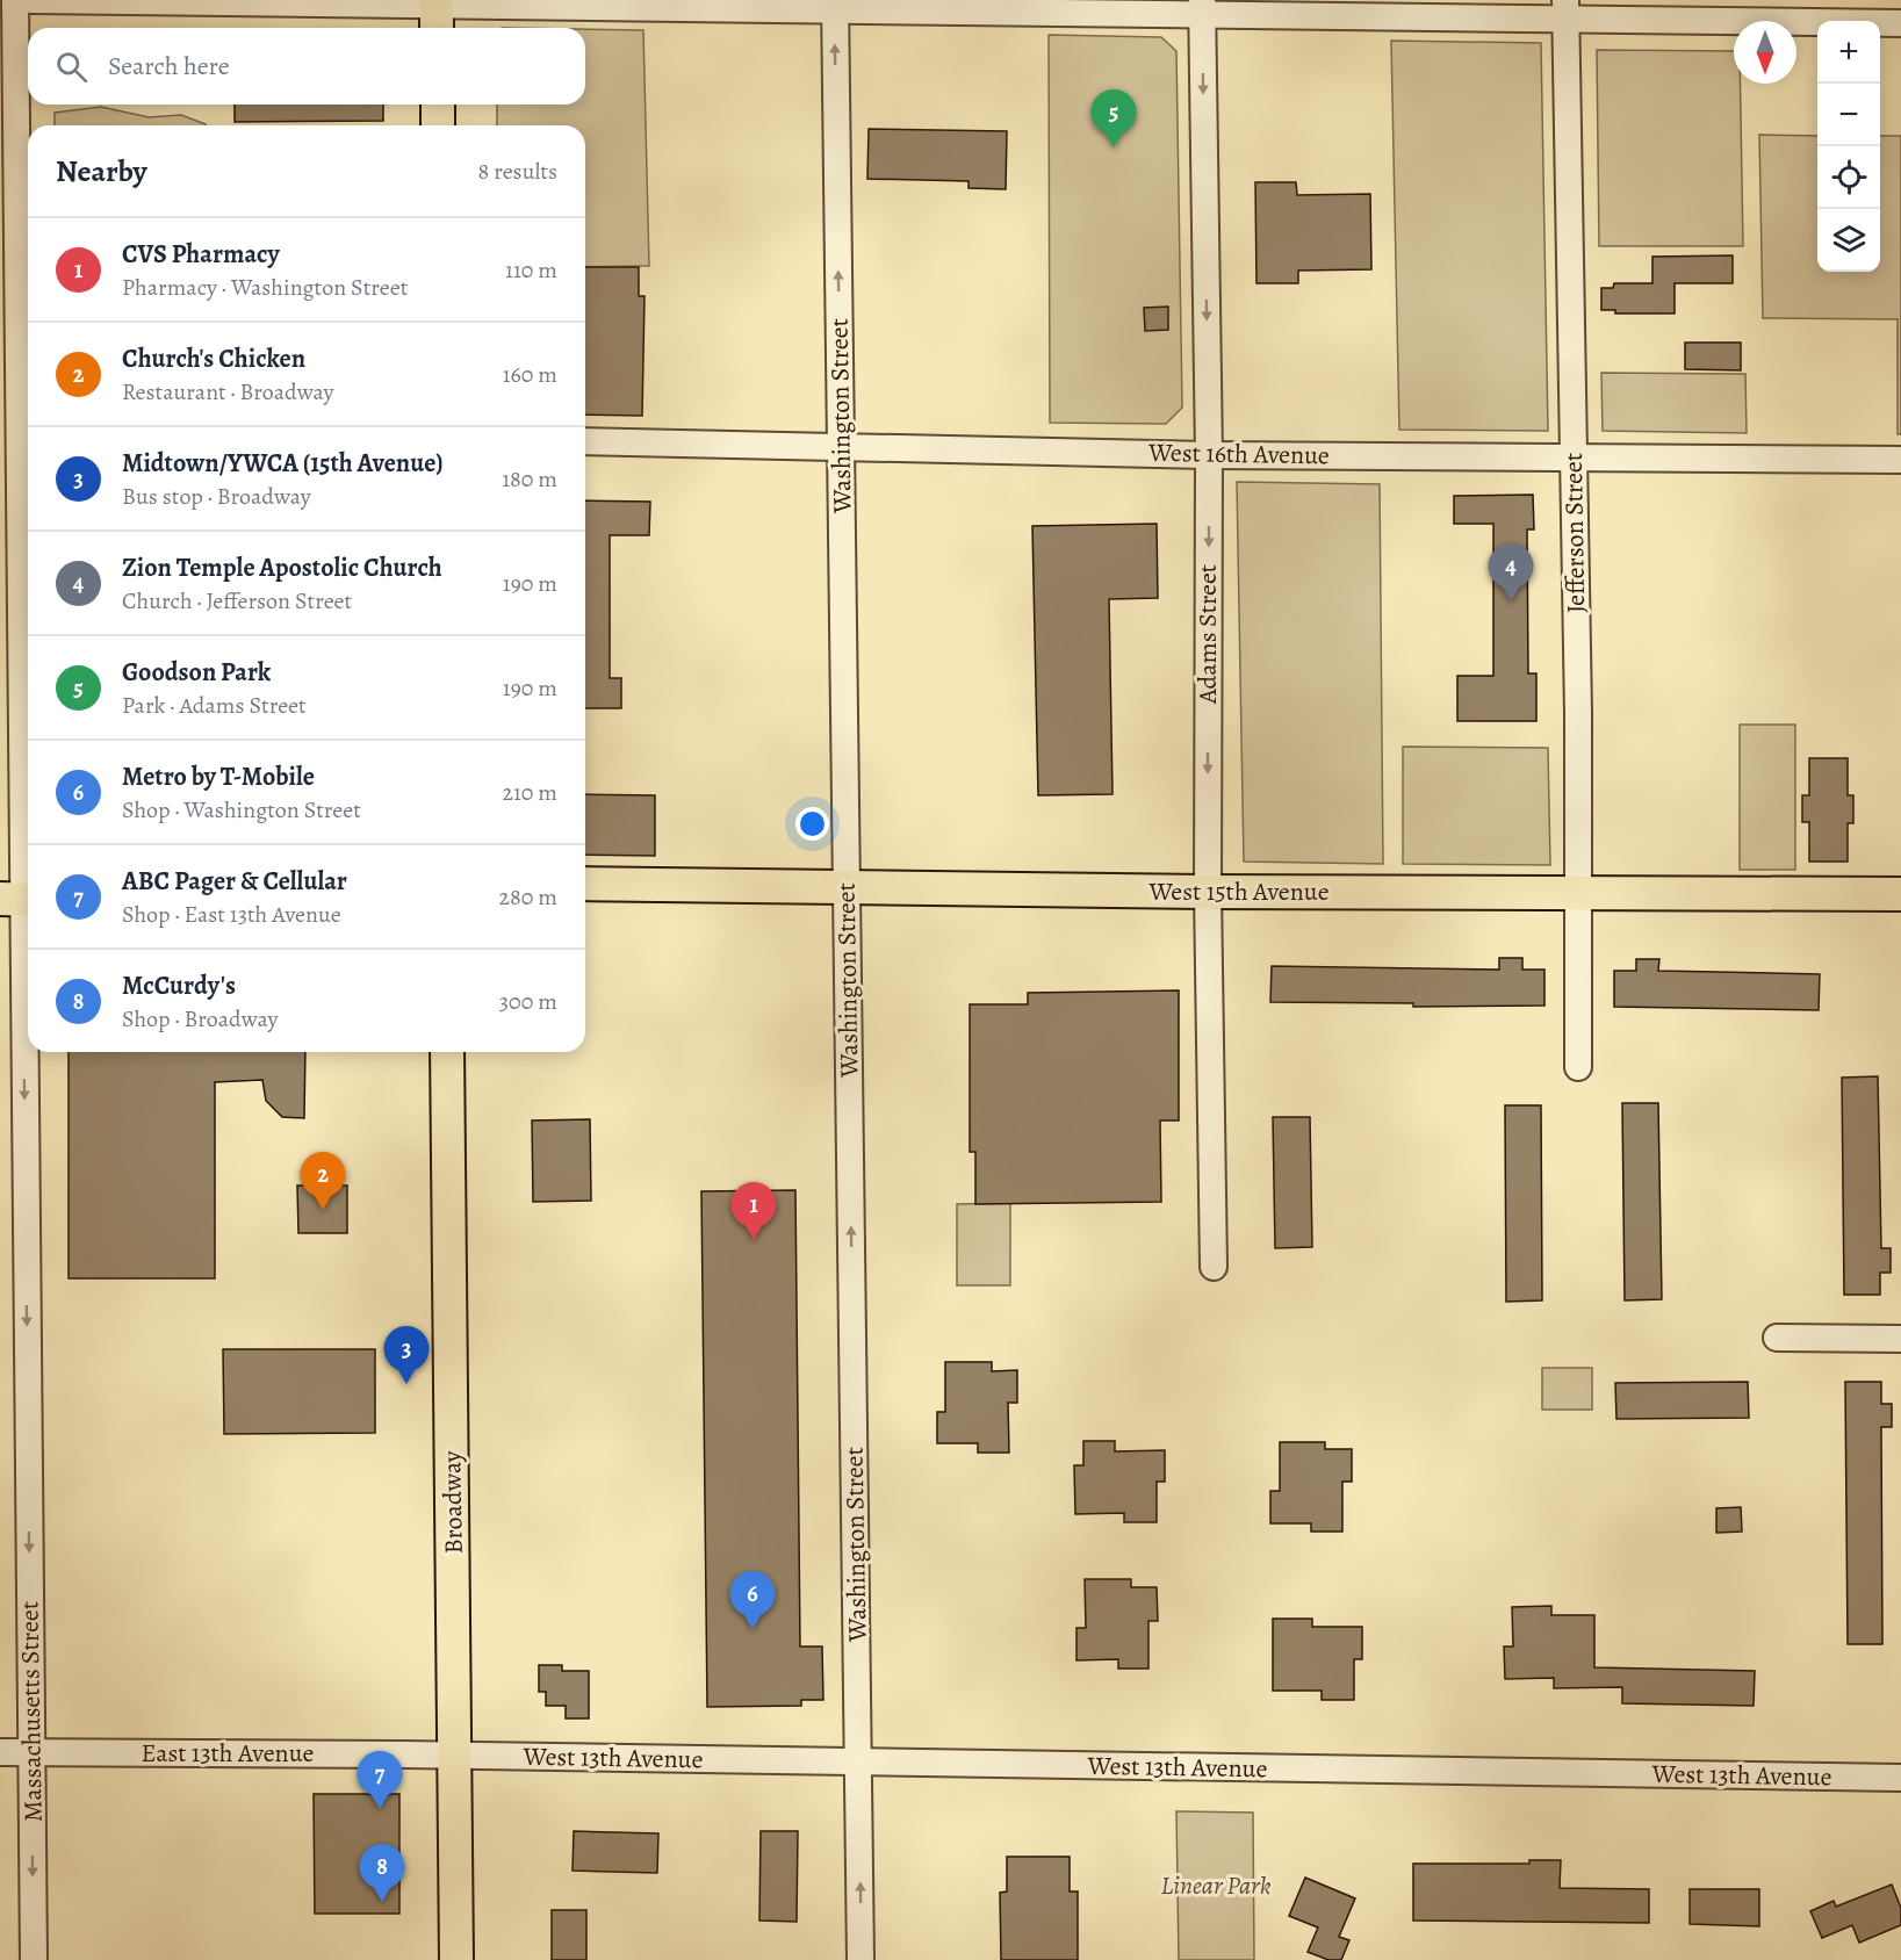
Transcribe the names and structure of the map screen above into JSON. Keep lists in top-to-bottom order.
{
  "streets": {
    "main road": ["West 15th Avenue", "Broadway"],
    "street": [
      "Washington Street",
      "West 16th Avenue",
      "Jefferson Street",
      "Adams Street",
      "Massachusetts Street",
      "East 13th Avenue",
      "West 13th Avenue"
    ]
  },
  "crossings": [
    ["Washington Street", "West 16th Avenue"],
    ["Washington Street", "West 15th Avenue"],
    ["Washington Street", "West 13th Avenue"],
    ["West 16th Avenue", "Jefferson Street"],
    ["West 16th Avenue", "Adams Street"],
    ["Jefferson Street", "West 15th Avenue"],
    ["Adams Street", "West 15th Avenue"],
    ["Broadway", "East 13th Avenue"],
    ["Broadway", "West 13th Avenue"],
    ["Massachusetts Street", "East 13th Avenue"],
    ["East 13th Avenue", "West 13th Avenue"]
  ],
  "one_way": ["Washington Street", "Adams Street", "Massachusetts Street"],
  "parks": ["Linear Park"],
  "north": "bottom",
  "page": {
    "map_buttons": ["+", "−"],
    "search": "Search here",
    "pins": [
      "5",
      "4",
      "2",
      "1",
      "3",
      "6",
      "7",
      "8"
    ],
    "heading": ["Nearby", "8 results"],
    "list": [
      {
        "mark": "1",
        "name": "CVS Pharmacy",
        "note": "Pharmacy · Washington Street",
        "value": "110 m"
      },
      {
        "mark": "2",
        "name": "Church's Chicken",
        "note": "Restaurant · Broadway",
        "value": "160 m"
      },
      {
        "mark": "3",
        "name": "Midtown/YWCA (15th Avenue)",
        "note": "Bus stop · Broadway",
        "value": "180 m"
      },
      {
        "mark": "4",
        "name": "Zion Temple Apostolic Church",
        "note": "Church · Jefferson Street",
        "value": "190 m"
      },
      {
        "mark": "5",
        "name": "Goodson Park",
        "note": "Park · Adams Street",
        "value": "190 m"
      },
      {
        "mark": "6",
        "name": "Metro by T-Mobile",
        "note": "Shop · Washington Street",
        "value": "210 m"
      },
      {
        "mark": "7",
        "name": "ABC Pager & Cellular",
        "note": "Shop · East 13th Avenue",
        "value": "280 m"
      },
      {
        "mark": "8",
        "name": "McCurdy's",
        "note": "Shop · Broadway",
        "value": "300 m"
      }
    ]
  }
}
